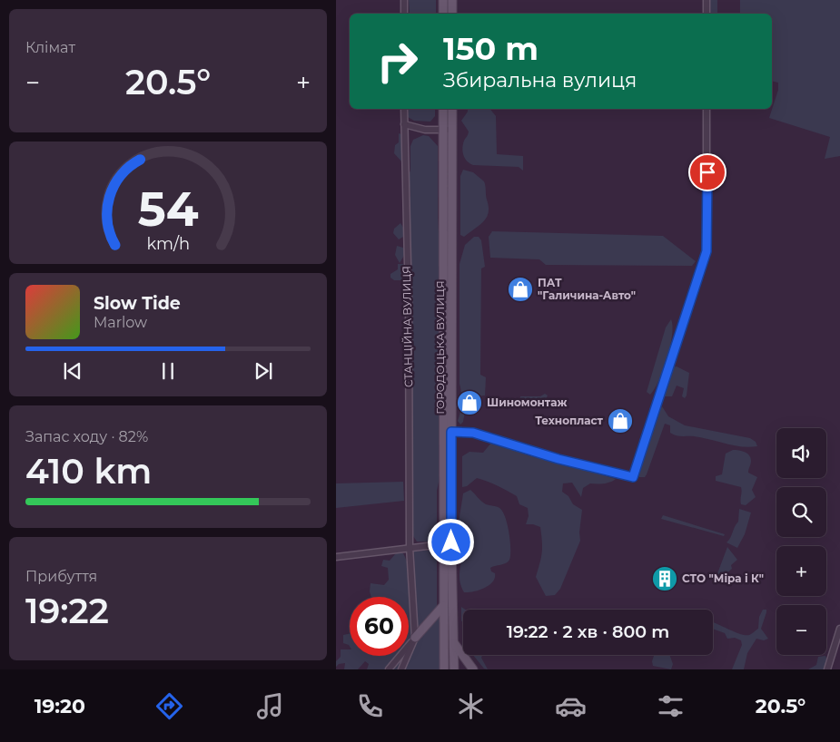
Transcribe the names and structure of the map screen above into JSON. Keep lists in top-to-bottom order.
{
  "streets": {
    "main road": ["ГОРОДОЦЬКА ВУЛИЦЯ"],
    "street": ["СТАНЦІЙНА ВУЛИЦЯ"]
  },
  "places": {
    "shop": ["ПАТ \"Галичина-Авто\"", "Шиномонтаж", "Технопласт"],
    "building": ["СТО \"Міра і К\""]
  },
  "page": {
    "tile": [
      "Клімат",
      ["Запас ходу · 82%", "410 km"],
      ["Прибуття", "19:22"]
    ],
    "turn": ["150 m", "Збиральна вулиця"],
    "heat": ["−", "20.5°", "+"],
    "song": ["Slow Tide", "Marlow"],
    "map_buttons": ["+", "−"],
    "limit": "60",
    "trip": "19:22 · 2 хв · 800 m",
    "tabs": ["19:20", "20.5°"],
    "gauge": ["54", "km/h"]
  }
}
